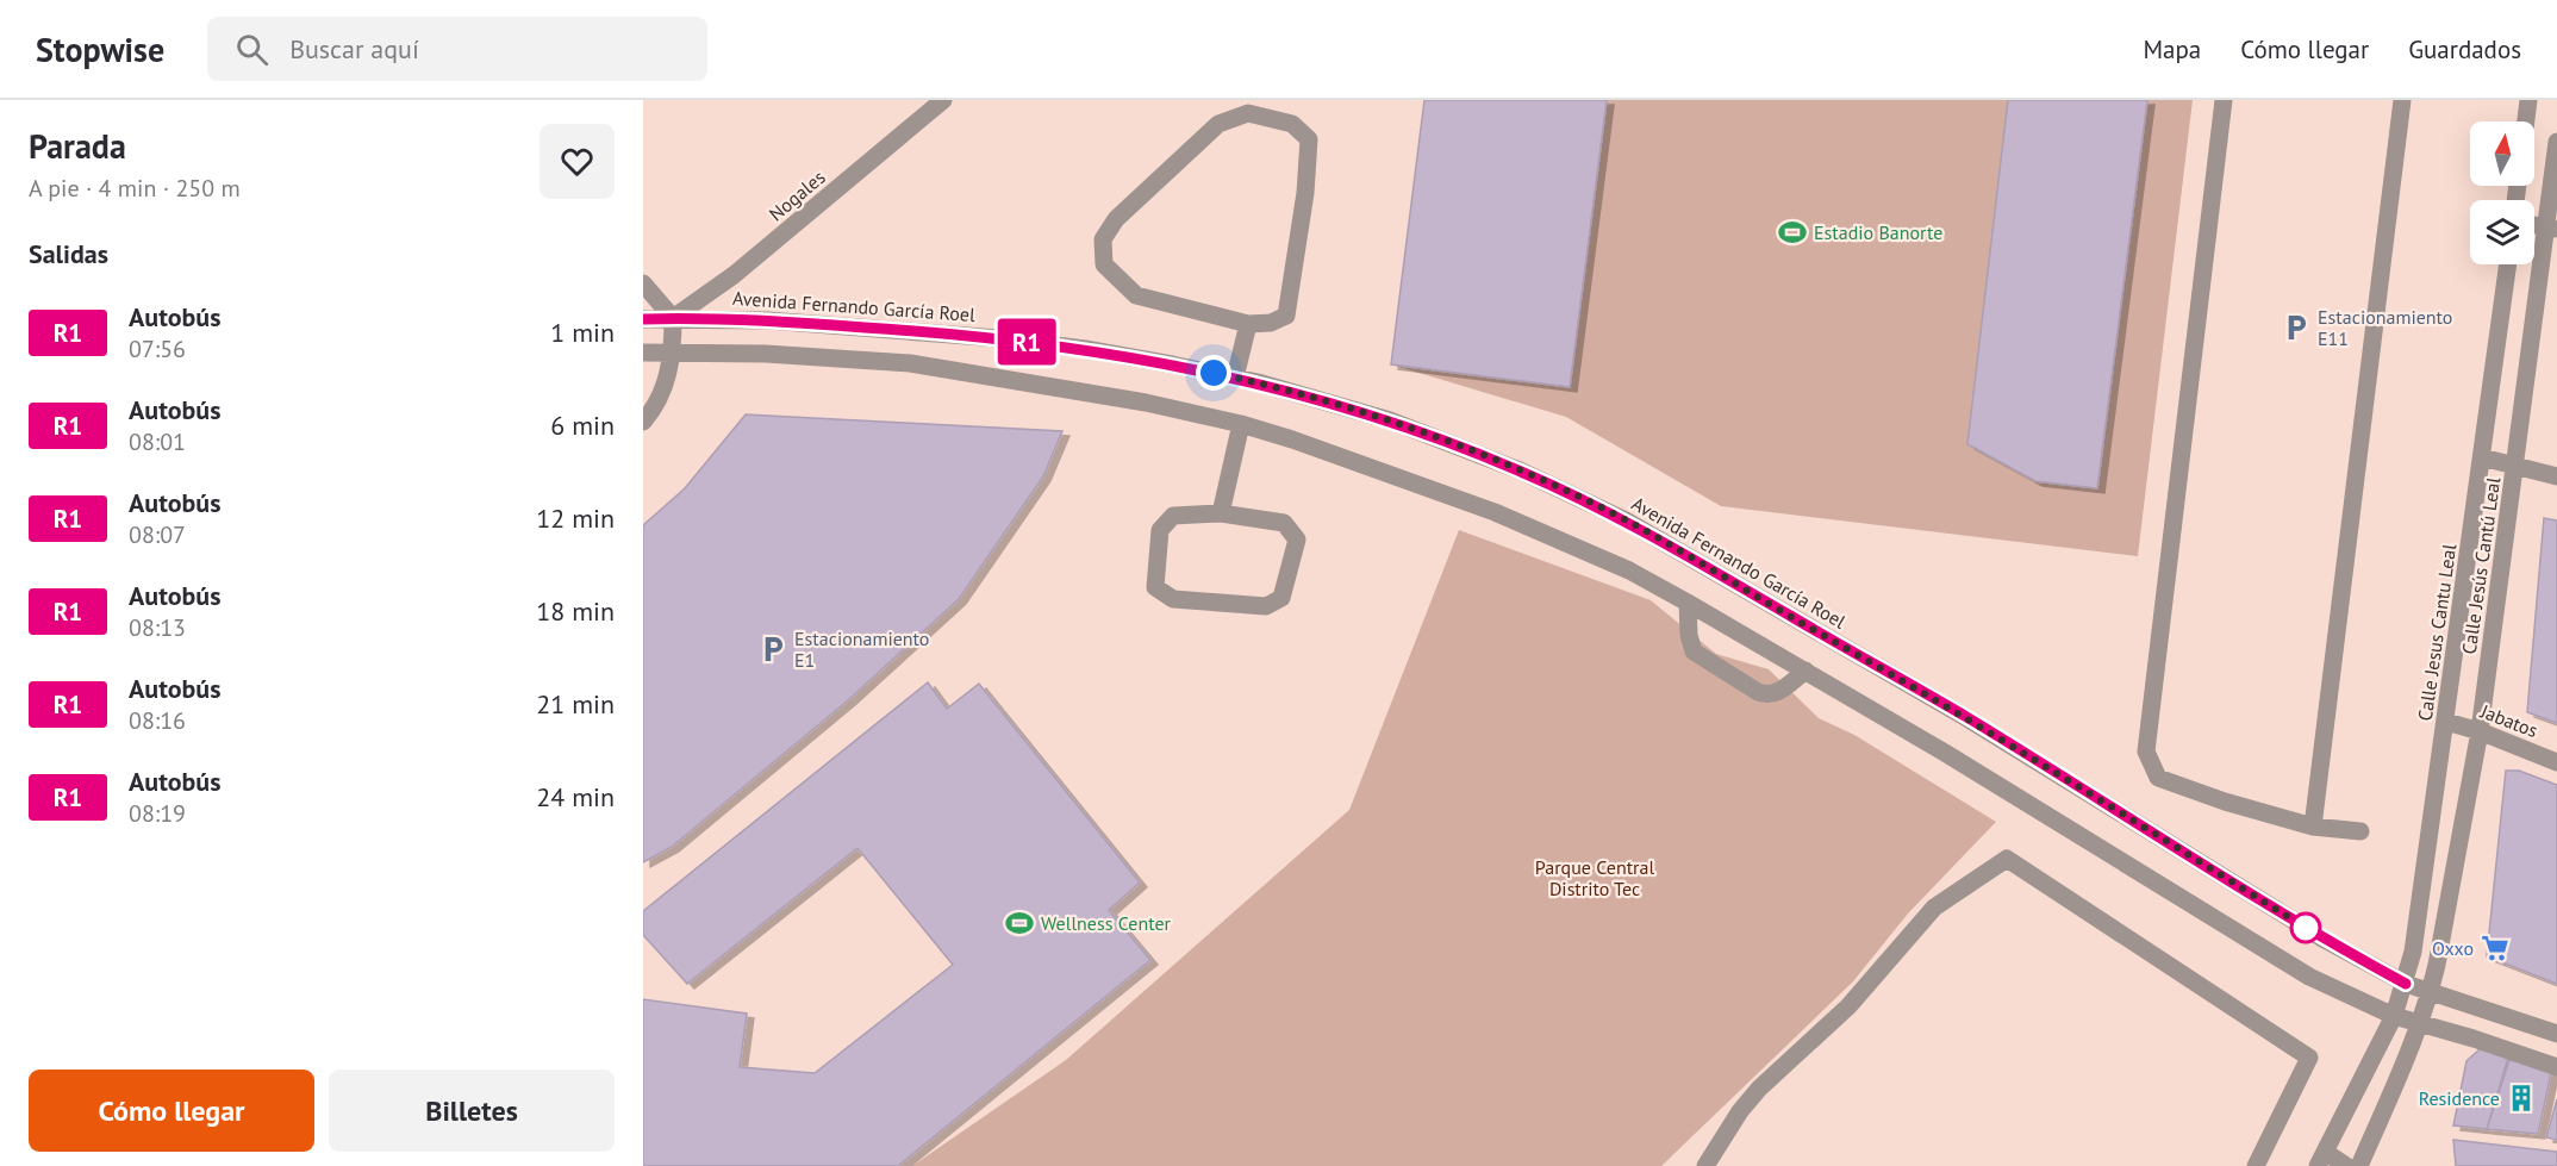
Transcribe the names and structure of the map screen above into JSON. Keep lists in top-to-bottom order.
{
  "streets": {
    "street": [
      "Nogales",
      "Avenida Fernando García Roel",
      "Calle Jesús Cantú Leal",
      "Calle Jesus Cantu Leal",
      "Jabatos"
    ]
  },
  "crossings": [
    ["Nogales", "Avenida Fernando García Roel"],
    ["Avenida Fernando García Roel", "Calle Jesús Cantú Leal"],
    ["Avenida Fernando García Roel", "Calle Jesus Cantu Leal"],
    ["Calle Jesús Cantú Leal", "Jabatos"],
    ["Calle Jesus Cantu Leal", "Jabatos"]
  ],
  "parks": ["Parque Central Distrito Tec"],
  "places": {
    "sports": ["Estadio Banorte", "Wellness Center"],
    "parking": ["Estacionamiento E11", "Estacionamiento E1"],
    "supermarket": ["Oxxo"],
    "building": ["Residence"]
  },
  "lines": ["bus line R1"],
  "north": "top",
  "page": {
    "header": "Stopwise",
    "search": "Buscar aquí",
    "nav": ["Mapa", "Cómo llegar", "Guardados"],
    "heading": [
      ["Parada", "A pie · 4 min · 250 m"],
      "Salidas"
    ],
    "on_map": "R1",
    "list": [
      {
        "mark": "R1",
        "name": "Autobús",
        "note": "07:56",
        "value": "1 min"
      },
      {
        "mark": "R1",
        "name": "Autobús",
        "note": "08:01",
        "value": "6 min"
      },
      {
        "mark": "R1",
        "name": "Autobús",
        "note": "08:07",
        "value": "12 min"
      },
      {
        "mark": "R1",
        "name": "Autobús",
        "note": "08:13",
        "value": "18 min"
      },
      {
        "mark": "R1",
        "name": "Autobús",
        "note": "08:16",
        "value": "21 min"
      },
      {
        "mark": "R1",
        "name": "Autobús",
        "note": "08:19",
        "value": "24 min"
      }
    ],
    "buttons": ["Cómo llegar", "Billetes"]
  }
}
